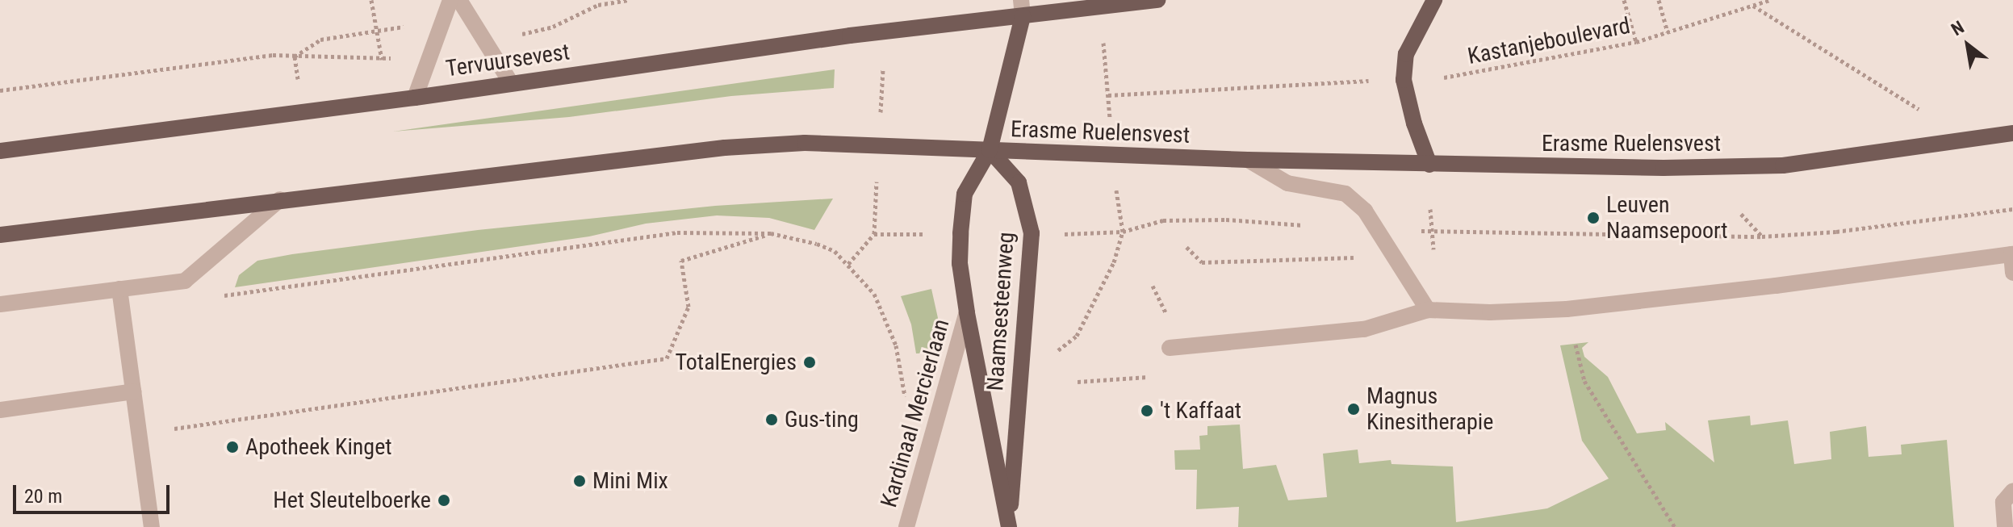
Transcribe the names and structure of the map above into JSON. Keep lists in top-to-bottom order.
{
  "streets": {
    "main road": ["Tervuursevest", "Erasme Ruelensvest", "Naamsesteenweg"],
    "street": ["Kardinaal Mercierlaan"],
    "path": ["Kastanjeboulevard"]
  },
  "crossings": [
    ["Erasme Ruelensvest", "Naamsesteenweg"],
    ["Naamsesteenweg", "Kardinaal Mercierlaan"]
  ],
  "places": [
    "Leuven Naamsepoort",
    "TotalEnergies",
    "Magnus Kinesitherapie",
    "'t Kaffaat",
    "Gus-ting",
    "Apotheek Kinget",
    "Mini Mix",
    "Het Sleutelboerke"
  ],
  "scale_bar": "20 m",
  "north": "top left"
}
